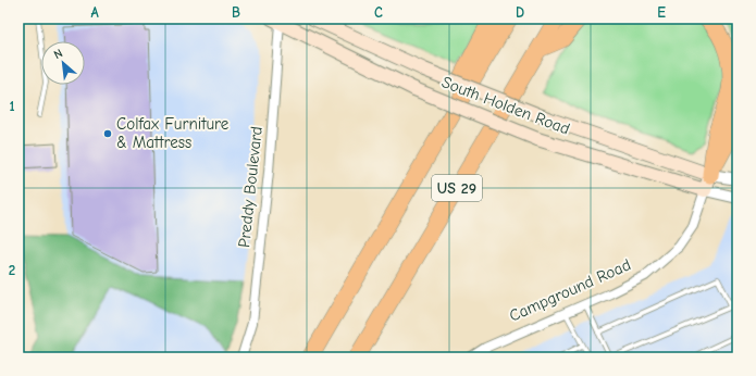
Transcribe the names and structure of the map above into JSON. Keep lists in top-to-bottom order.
{
  "streets": {
    "highway": ["US 29"],
    "main road": ["South Holden Road", "Campground Road"],
    "street": ["Preddy Boulevard"]
  },
  "crossings": [
    ["South Holden Road", "Preddy Boulevard"],
    ["South Holden Road", "Campground Road"]
  ],
  "places": ["Colfax Furniture & Mattress"],
  "north": "top left",
  "grid": {
    "columns": [
      "A",
      "B",
      "C",
      "D",
      "E"
    ],
    "rows": ["1", "2"]
  }
}
